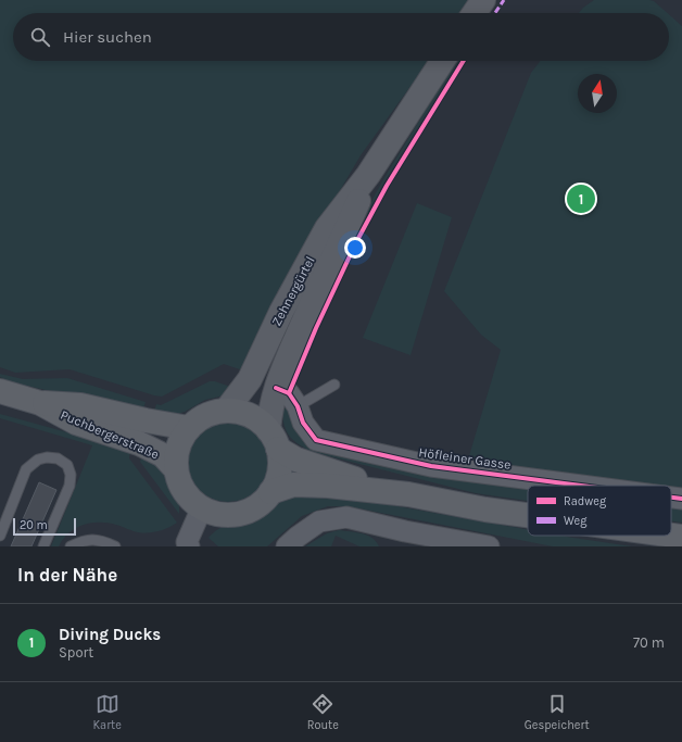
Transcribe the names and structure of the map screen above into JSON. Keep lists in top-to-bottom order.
{
  "streets": {
    "main road": ["Zehnergürtel", "Puchbergerstraße"],
    "street": ["Höfleiner Gasse"]
  },
  "crossings": [
    ["Zehnergürtel", "Puchbergerstraße"],
    ["Zehnergürtel", "Höfleiner Gasse"]
  ],
  "legend": ["Radweg", "Weg"],
  "scale_bar": "20 m",
  "north": "top",
  "page": {
    "search": "Hier suchen",
    "pins": "1",
    "scale": "20 m",
    "heading": "In der Nähe",
    "list": [
      {
        "mark": "1",
        "name": "Diving Ducks",
        "note": "Sport",
        "value": "70 m"
      }
    ],
    "nav": ["Karte", "Route", "Gespeichert"]
  }
}
